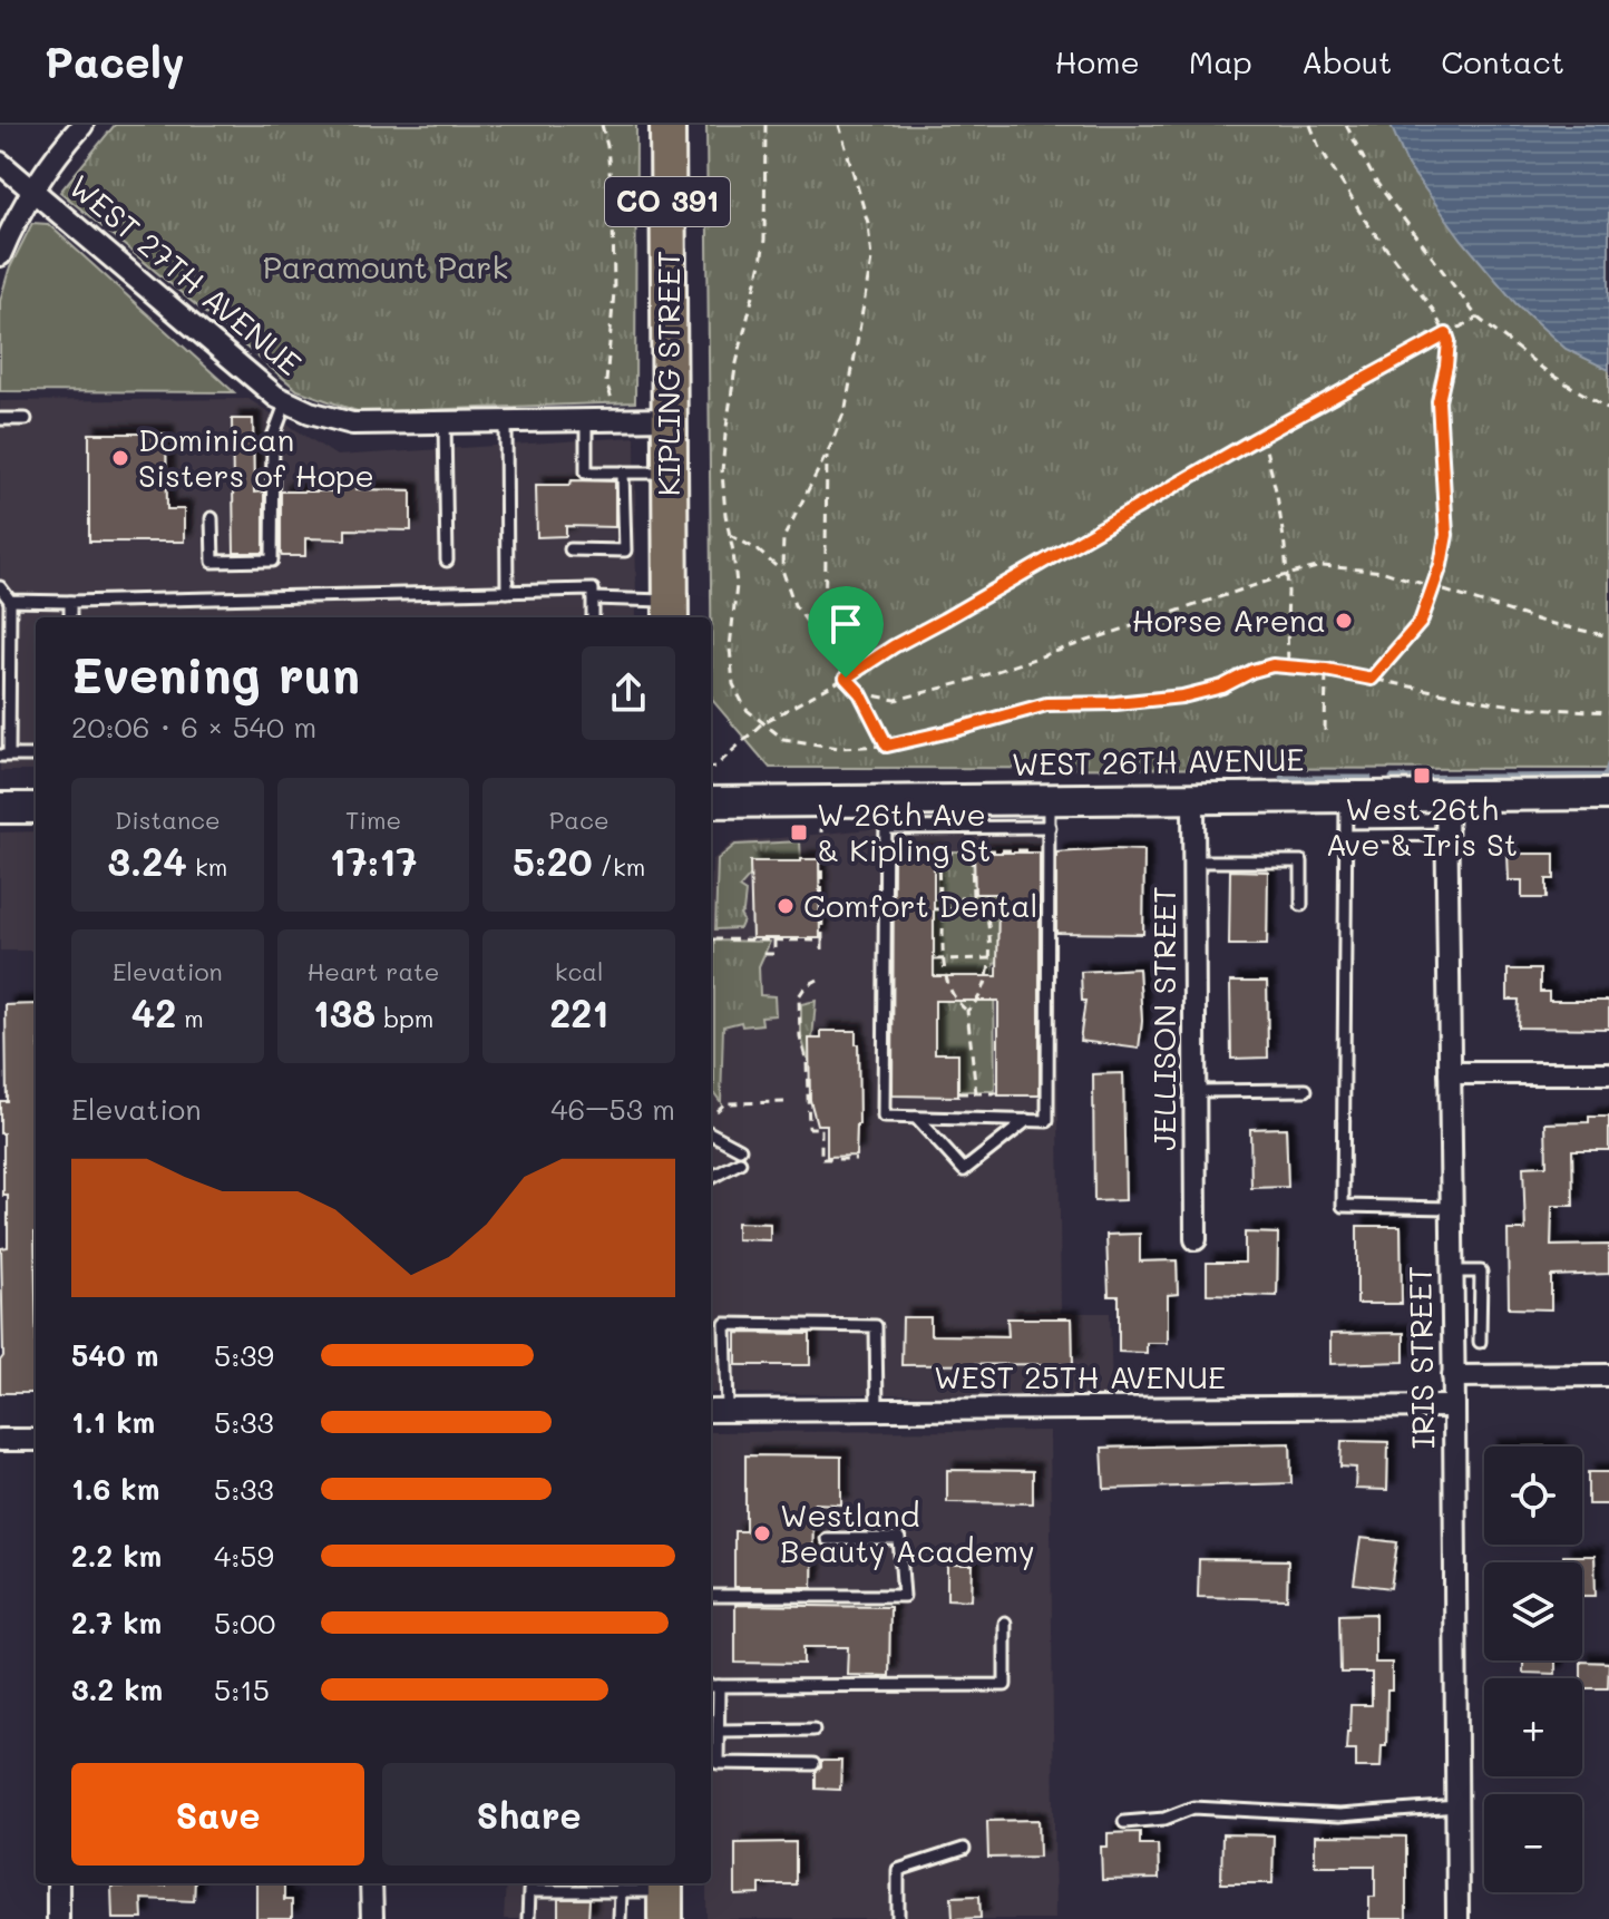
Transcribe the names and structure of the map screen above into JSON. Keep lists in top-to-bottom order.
{
  "streets": {
    "main road": ["CO 391", "KIPLING STREET"],
    "street": [
      "WEST 27TH AVENUE",
      "WEST 26TH AVENUE",
      "JELLISON STREET",
      "IRIS STREET",
      "WEST 25TH AVENUE"
    ]
  },
  "crossings": [
    ["WEST 27TH AVENUE", "KIPLING STREET"],
    ["WEST 26TH AVENUE", "JELLISON STREET"],
    ["WEST 26TH AVENUE", "IRIS STREET"],
    ["IRIS STREET", "WEST 25TH AVENUE"]
  ],
  "parks": ["Paramount Park"],
  "places": {
    "other": [
      "Dominican Sisters of Hope",
      "Horse Arena",
      "Comfort Dental",
      "Westland Beauty Academy"
    ],
    "transit": ["West 26th Ave & Iris St", "W 26th Ave & Kipling St"]
  },
  "page": {
    "header": "Pacely",
    "nav": [
      "Home",
      "Map",
      "About",
      "Contact"
    ],
    "heading": ["Evening run", "20:06 · 6 × 540 m"],
    "stats": [
      ["Distance", "3.24 km"],
      ["Time", "17:17"],
      ["Pace", "5:20 /km"],
      ["Elevation", "42 m"],
      ["Heart rate", "138 bpm"],
      ["kcal", "221"]
    ],
    "chart": ["Elevation", "46–53 m"],
    "list": [
      {
        "name": "540 m",
        "note": "5:39"
      },
      {
        "name": "1.1 km",
        "note": "5:33"
      },
      {
        "name": "1.6 km",
        "note": "5:33"
      },
      {
        "name": "2.2 km",
        "note": "4:59"
      },
      {
        "name": "2.7 km",
        "note": "5:00"
      },
      {
        "name": "3.2 km",
        "note": "5:15"
      }
    ],
    "map_buttons": ["+", "−"],
    "buttons": ["Save", "Share"]
  }
}
